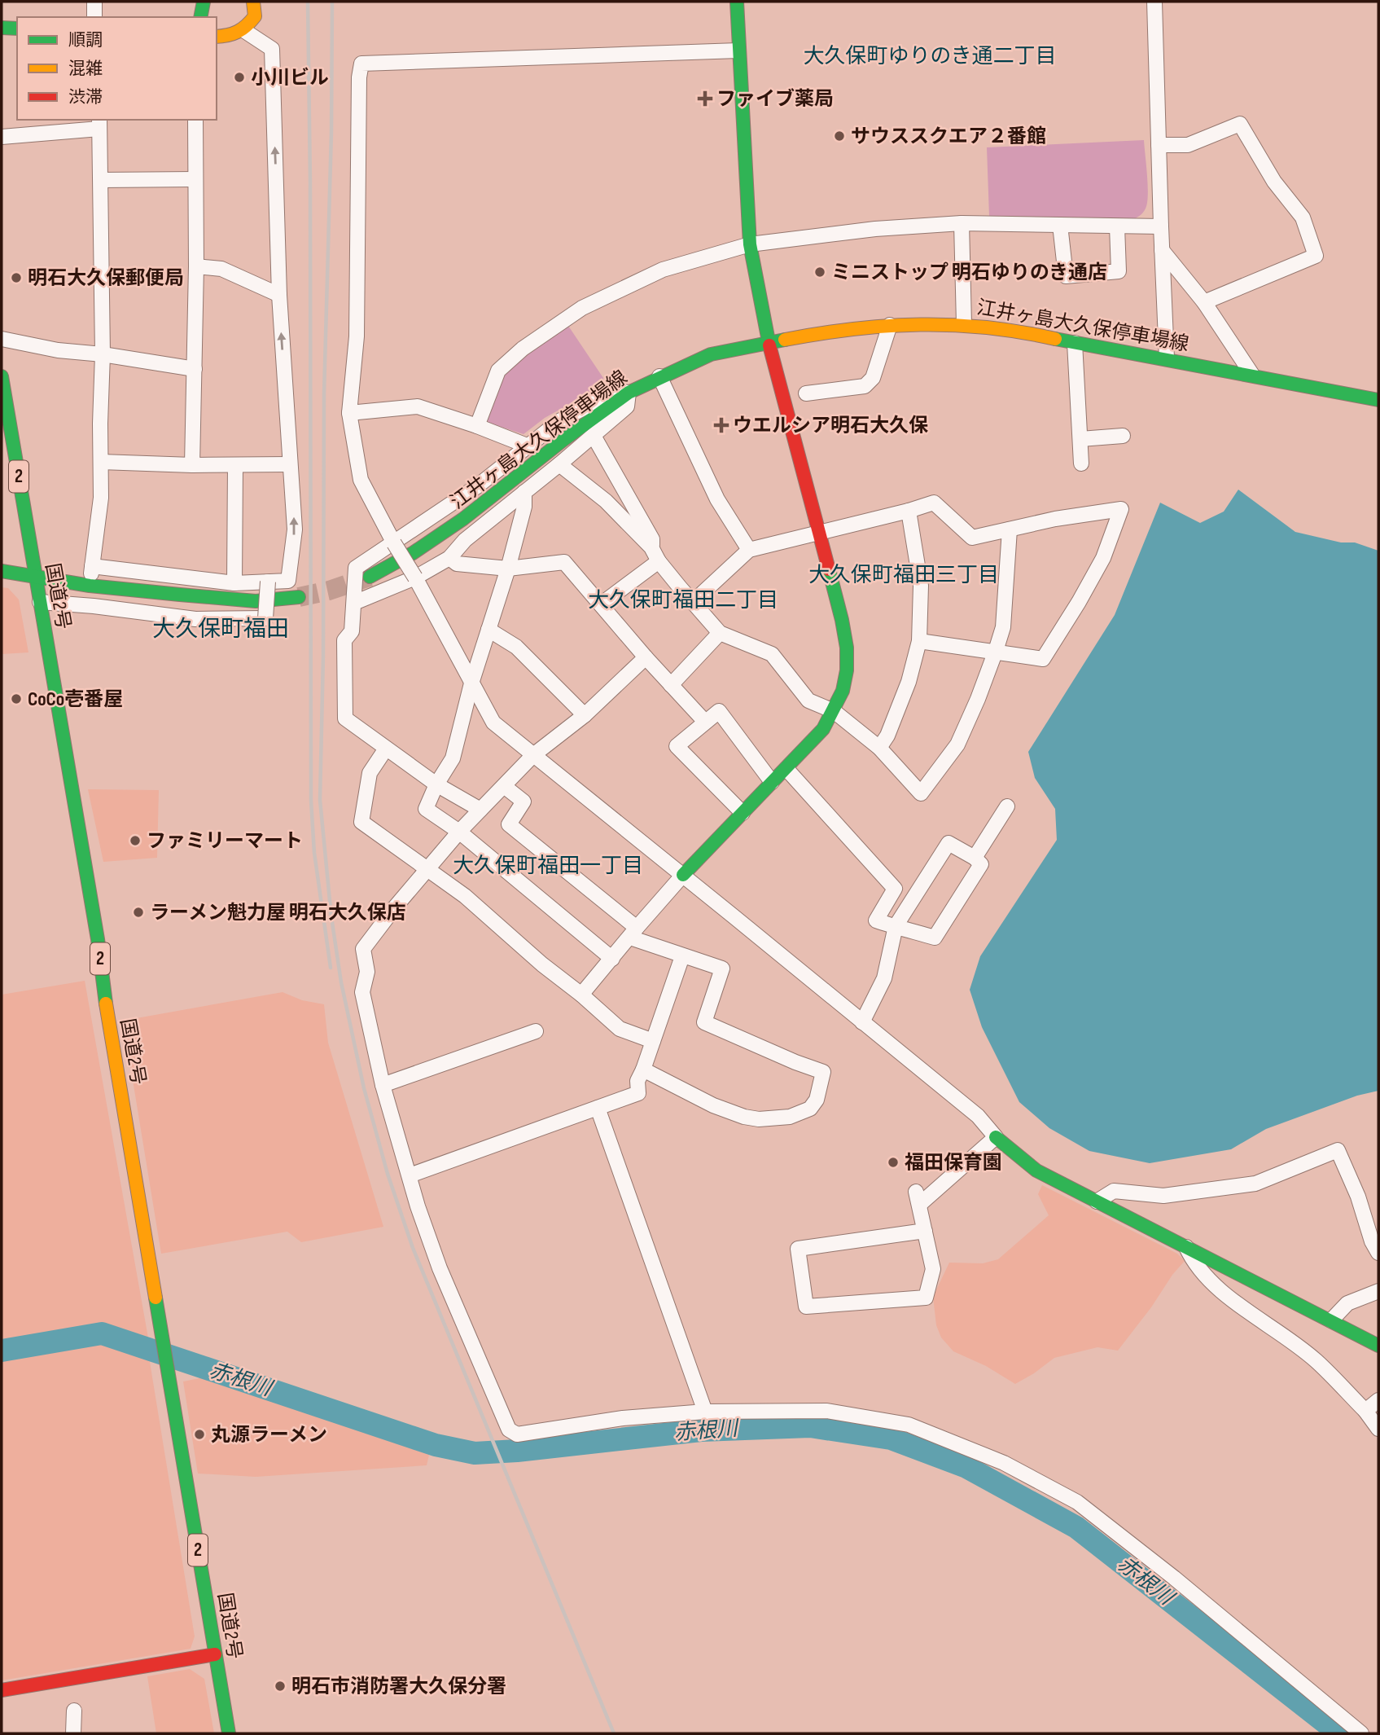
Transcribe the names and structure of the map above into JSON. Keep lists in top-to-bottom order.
{
  "streets": {
    "main road": ["江井ヶ島大久保停車場線", "2", "国道2号"]
  },
  "districts": [
    "大久保町ゆりのき通二丁目",
    "大久保町福田三丁目",
    "大久保町福田二丁目",
    "大久保町福田",
    "大久保町福田一丁目"
  ],
  "water": ["赤根川"],
  "places": {
    "other": [
      "小川ビル",
      "サウススクエア２番館",
      "ミニストップ 明石ゆりのき通店",
      "明石大久保郵便局",
      "CoCo壱番屋",
      "ファミリーマート",
      "ラーメン魁力屋 明石大久保店",
      "福田保育園",
      "丸源ラーメン",
      "明石市消防署大久保分署"
    ],
    "health": ["ファイブ薬局", "ウエルシア明石大久保"]
  },
  "legend": ["順調", "混雑", "渋滞"]
}
